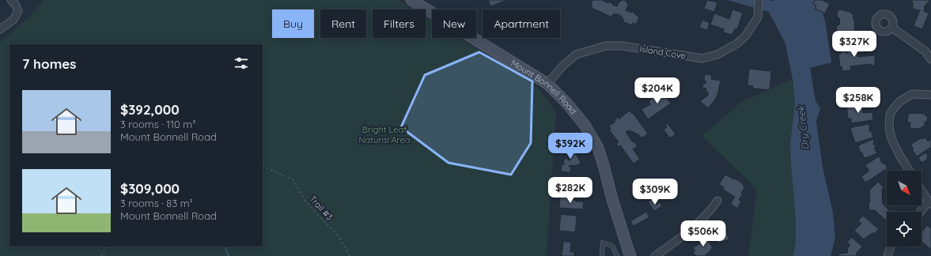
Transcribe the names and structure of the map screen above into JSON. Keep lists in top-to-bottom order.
{
  "streets": {
    "street": ["Island Cove", "Mount Bonnell Road"],
    "path": ["Trail #3"]
  },
  "crossings": [
    ["Island Cove", "Mount Bonnell Road"]
  ],
  "water": ["Dry Creek"],
  "parks": ["Bright Leaf Natural Area"],
  "north": "bottom right",
  "page": {
    "chip": [
      "Buy",
      "Rent",
      "Filters",
      "New",
      "Apartment"
    ],
    "price": [
      "$327K",
      "$204K",
      "$258K",
      "$392K",
      "$282K",
      "$309K",
      "$506K"
    ],
    "heading": "7 homes",
    "list": [
      {
        "name": "$392,000",
        "note": "3 rooms · 110 m² · Mount Bonnell Road"
      },
      {
        "name": "$309,000",
        "note": "3 rooms · 83 m² · Mount Bonnell Road"
      }
    ]
  }
}
